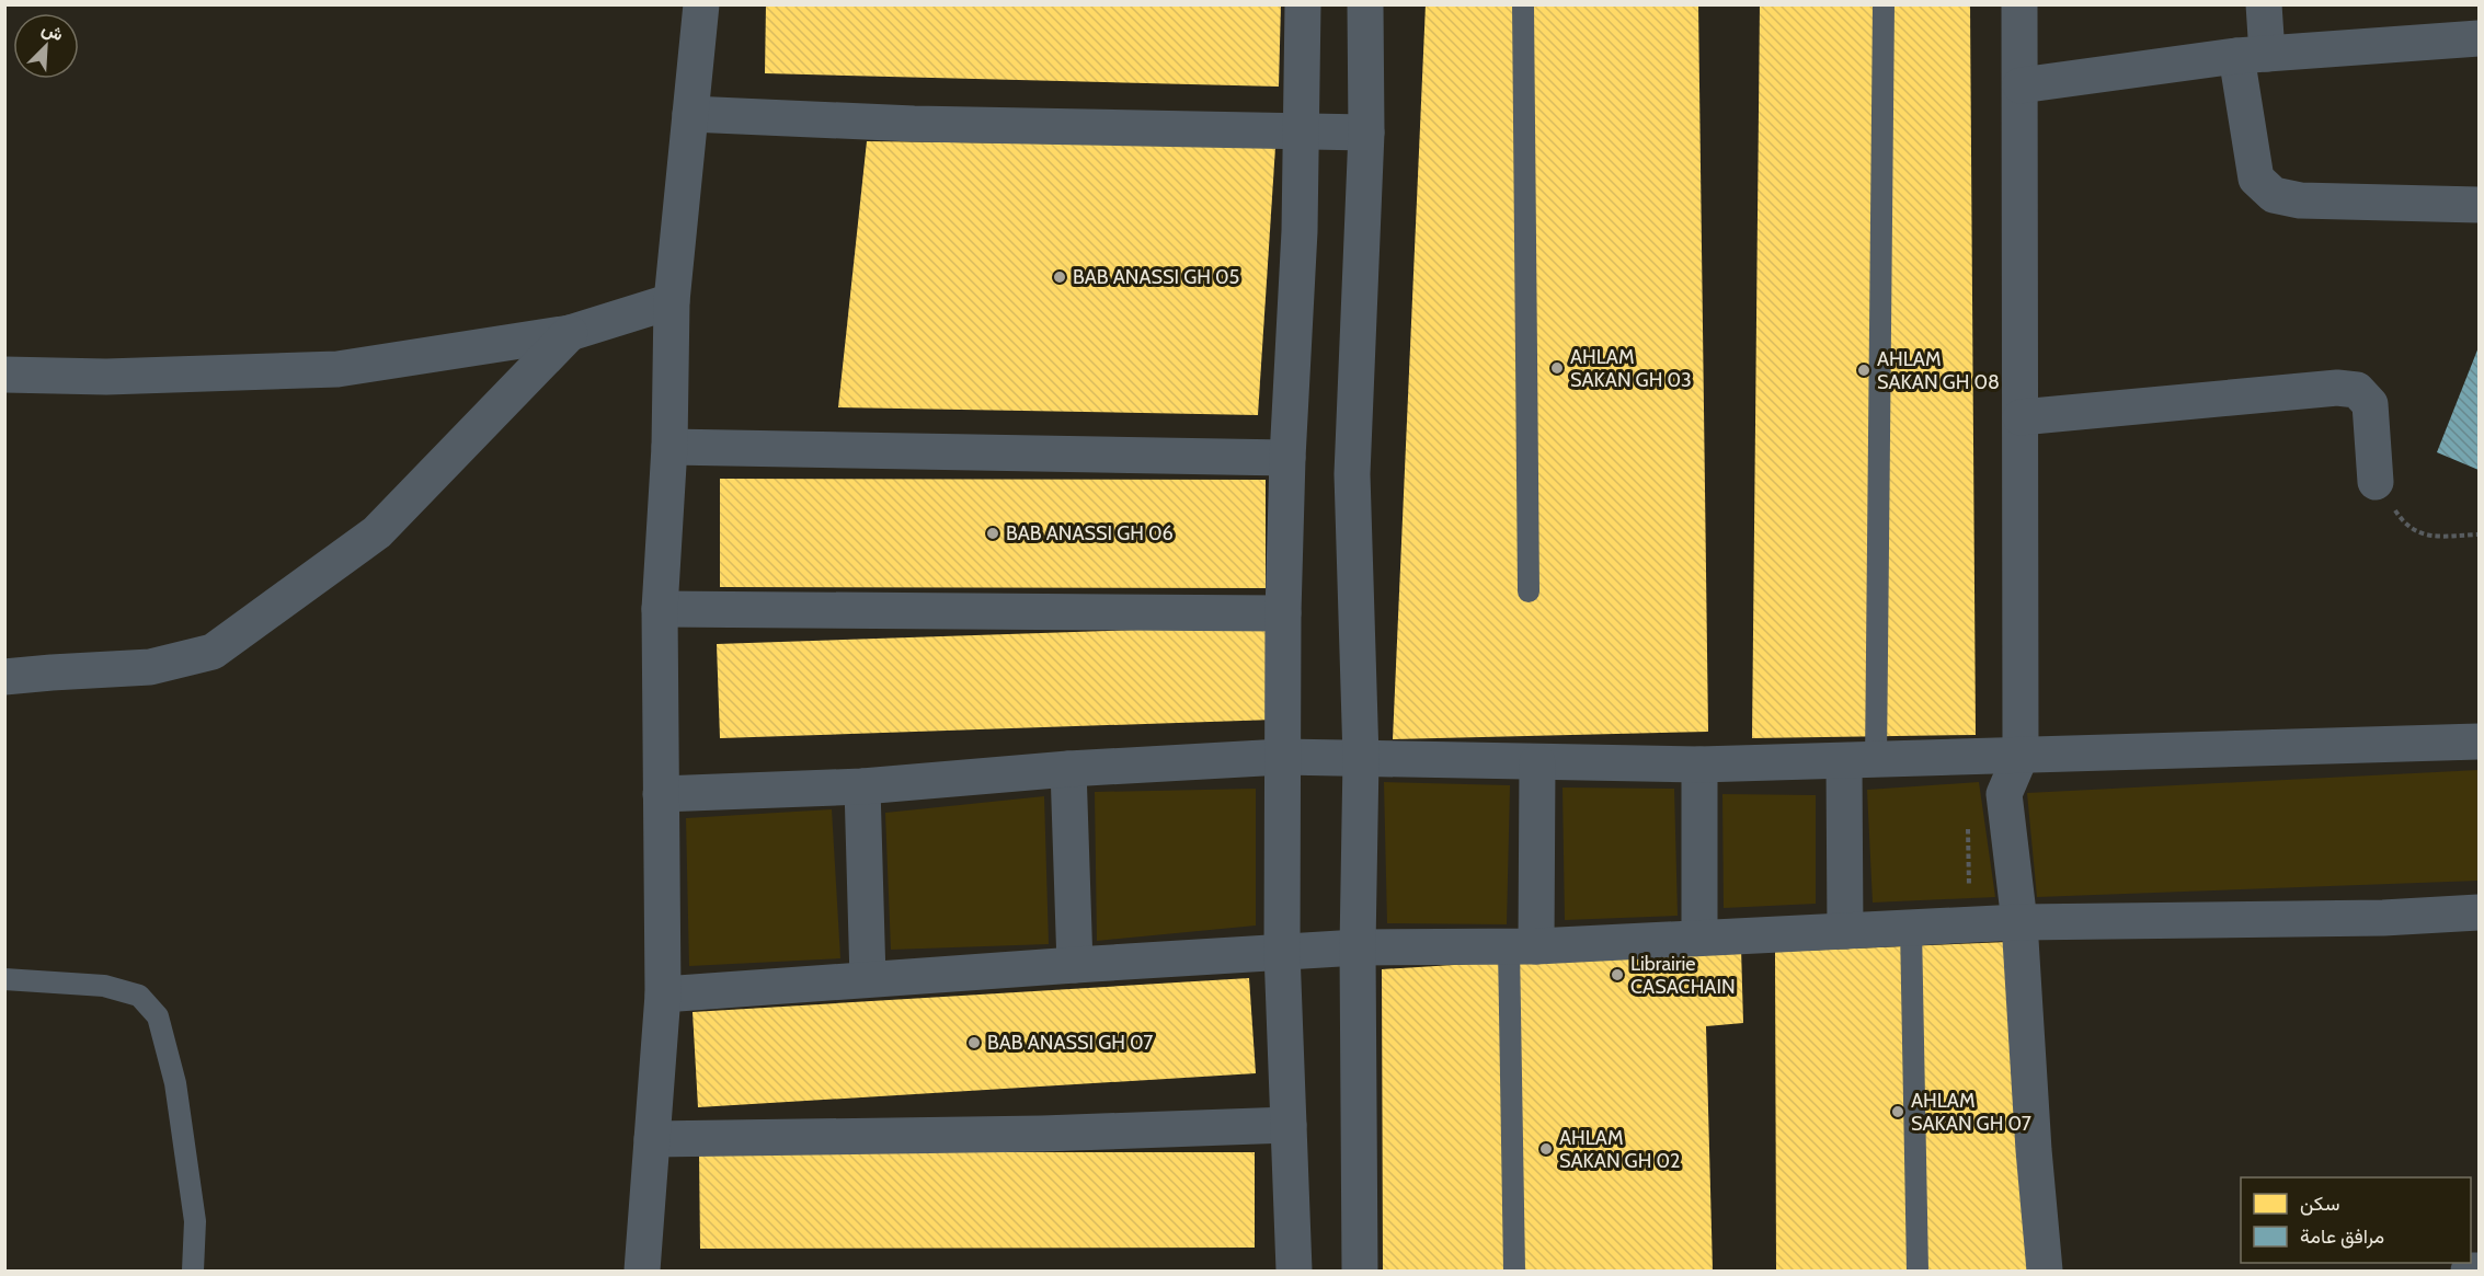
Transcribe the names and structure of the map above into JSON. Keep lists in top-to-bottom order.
{
  "places": [
    "BAB ANASSI GH 05",
    "AHLAM SAKAN GH 03",
    "AHLAM SAKAN GH 08",
    "BAB ANASSI GH 06",
    "Librairie CASACHAIN",
    "BAB ANASSI GH 07",
    "AHLAM SAKAN GH 07",
    "AHLAM SAKAN GH 02"
  ],
  "legend": ["سكن", "مرافق عامة"],
  "north": "top right"
}
